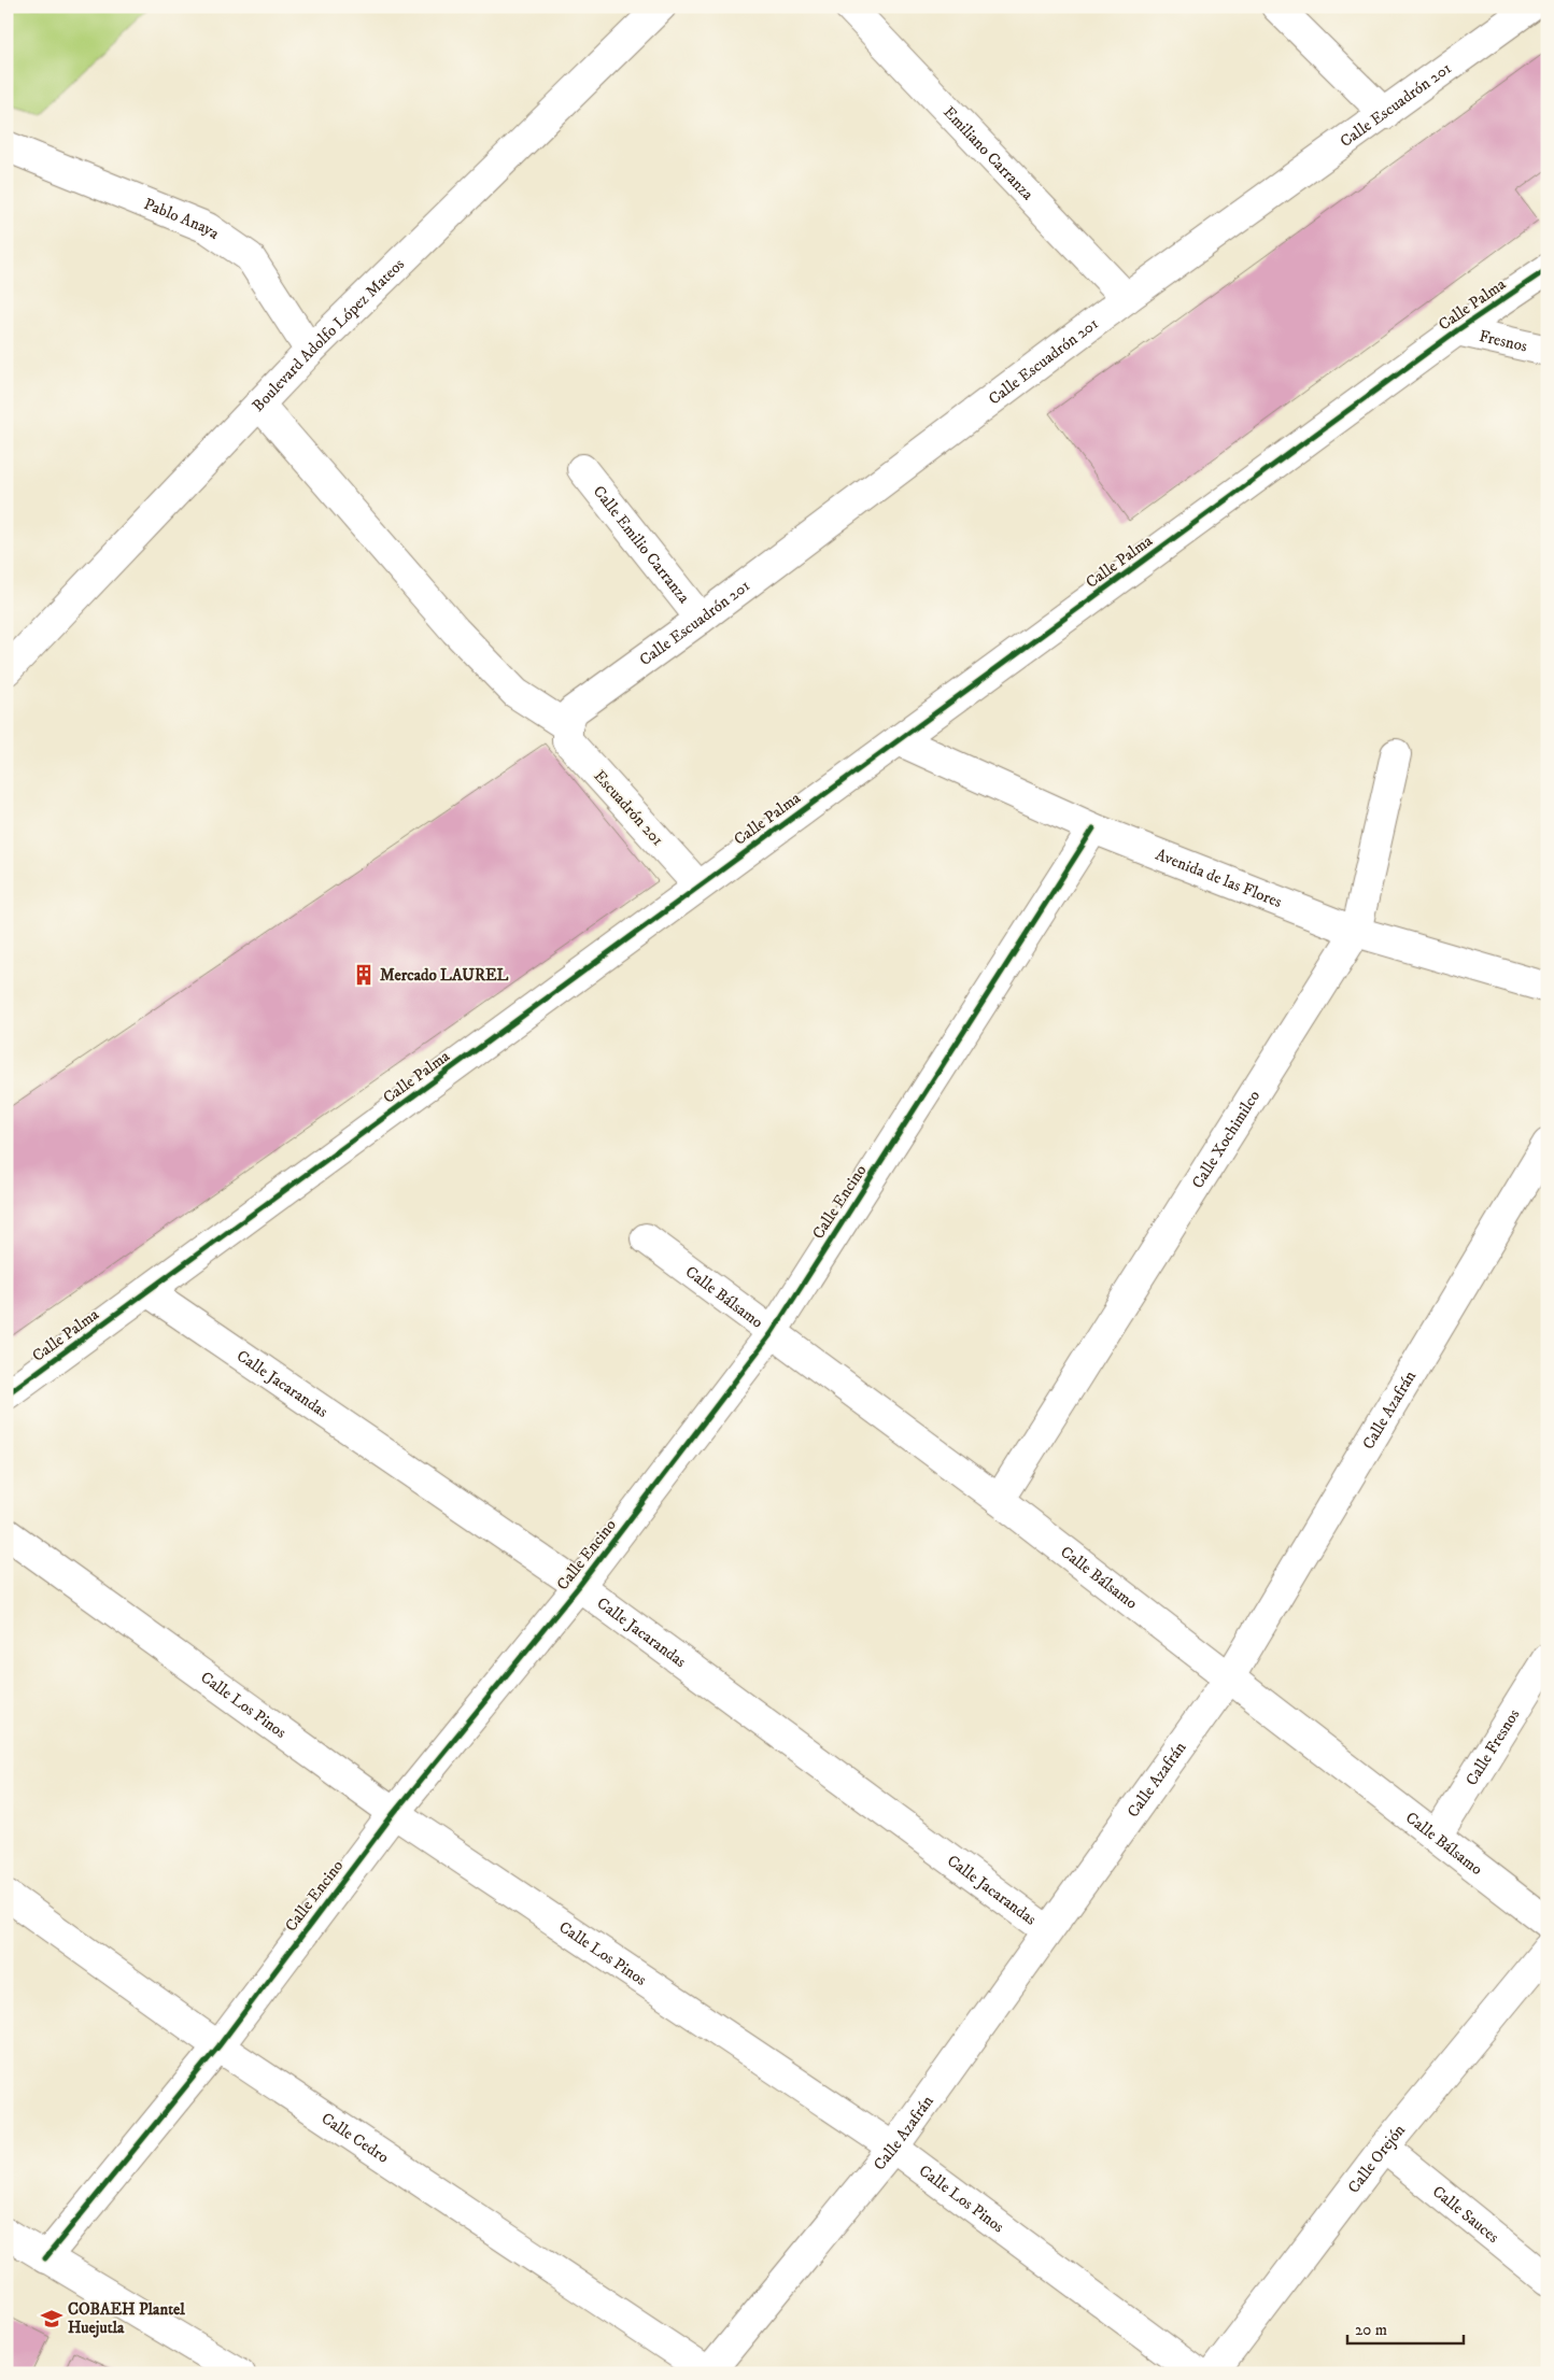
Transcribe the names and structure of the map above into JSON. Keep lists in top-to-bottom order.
{
  "streets": {
    "street": [
      "Calle Escuadrón 201",
      "Emiliano Carranza",
      "Pablo Anaya",
      "Calle Palma",
      "Boulevard Adolfo López Mateos",
      "Fresnos",
      "Calle Emilio Carranza",
      "Escuadrón 201",
      "Avenida de las Flores",
      "Calle Xochimilco",
      "Calle Encino",
      "Calle Bálsamo",
      "Calle Jacarandas",
      "Calle Azafrán",
      "Calle Los Pinos",
      "Calle Fresnos",
      "Calle Cedro",
      "Calle Orejón",
      "Calle Sauces"
    ]
  },
  "crossings": [
    ["Calle Escuadrón 201", "Emiliano Carranza"],
    ["Calle Escuadrón 201", "Calle Emilio Carranza"],
    ["Calle Escuadrón 201", "Escuadrón 201"],
    ["Pablo Anaya", "Boulevard Adolfo López Mateos"],
    ["Calle Palma", "Fresnos"],
    ["Calle Palma", "Escuadrón 201"],
    ["Calle Palma", "Avenida de las Flores"],
    ["Calle Palma", "Calle Jacarandas"],
    ["Avenida de las Flores", "Calle Xochimilco"],
    ["Avenida de las Flores", "Calle Encino"],
    ["Calle Xochimilco", "Calle Bálsamo"],
    ["Calle Encino", "Calle Bálsamo"],
    ["Calle Encino", "Calle Jacarandas"],
    ["Calle Encino", "Calle Los Pinos"],
    ["Calle Encino", "Calle Cedro"],
    ["Calle Bálsamo", "Calle Azafrán"],
    ["Calle Bálsamo", "Calle Fresnos"],
    ["Calle Jacarandas", "Calle Azafrán"],
    ["Calle Azafrán", "Calle Los Pinos"],
    ["Calle Azafrán", "Calle Cedro"],
    ["Calle Orejón", "Calle Sauces"]
  ],
  "places": {
    "building": ["Mercado LAUREL"],
    "school or university": ["COBAEH Plantel Huejutla"]
  },
  "scale_bar": "20 m"
}
